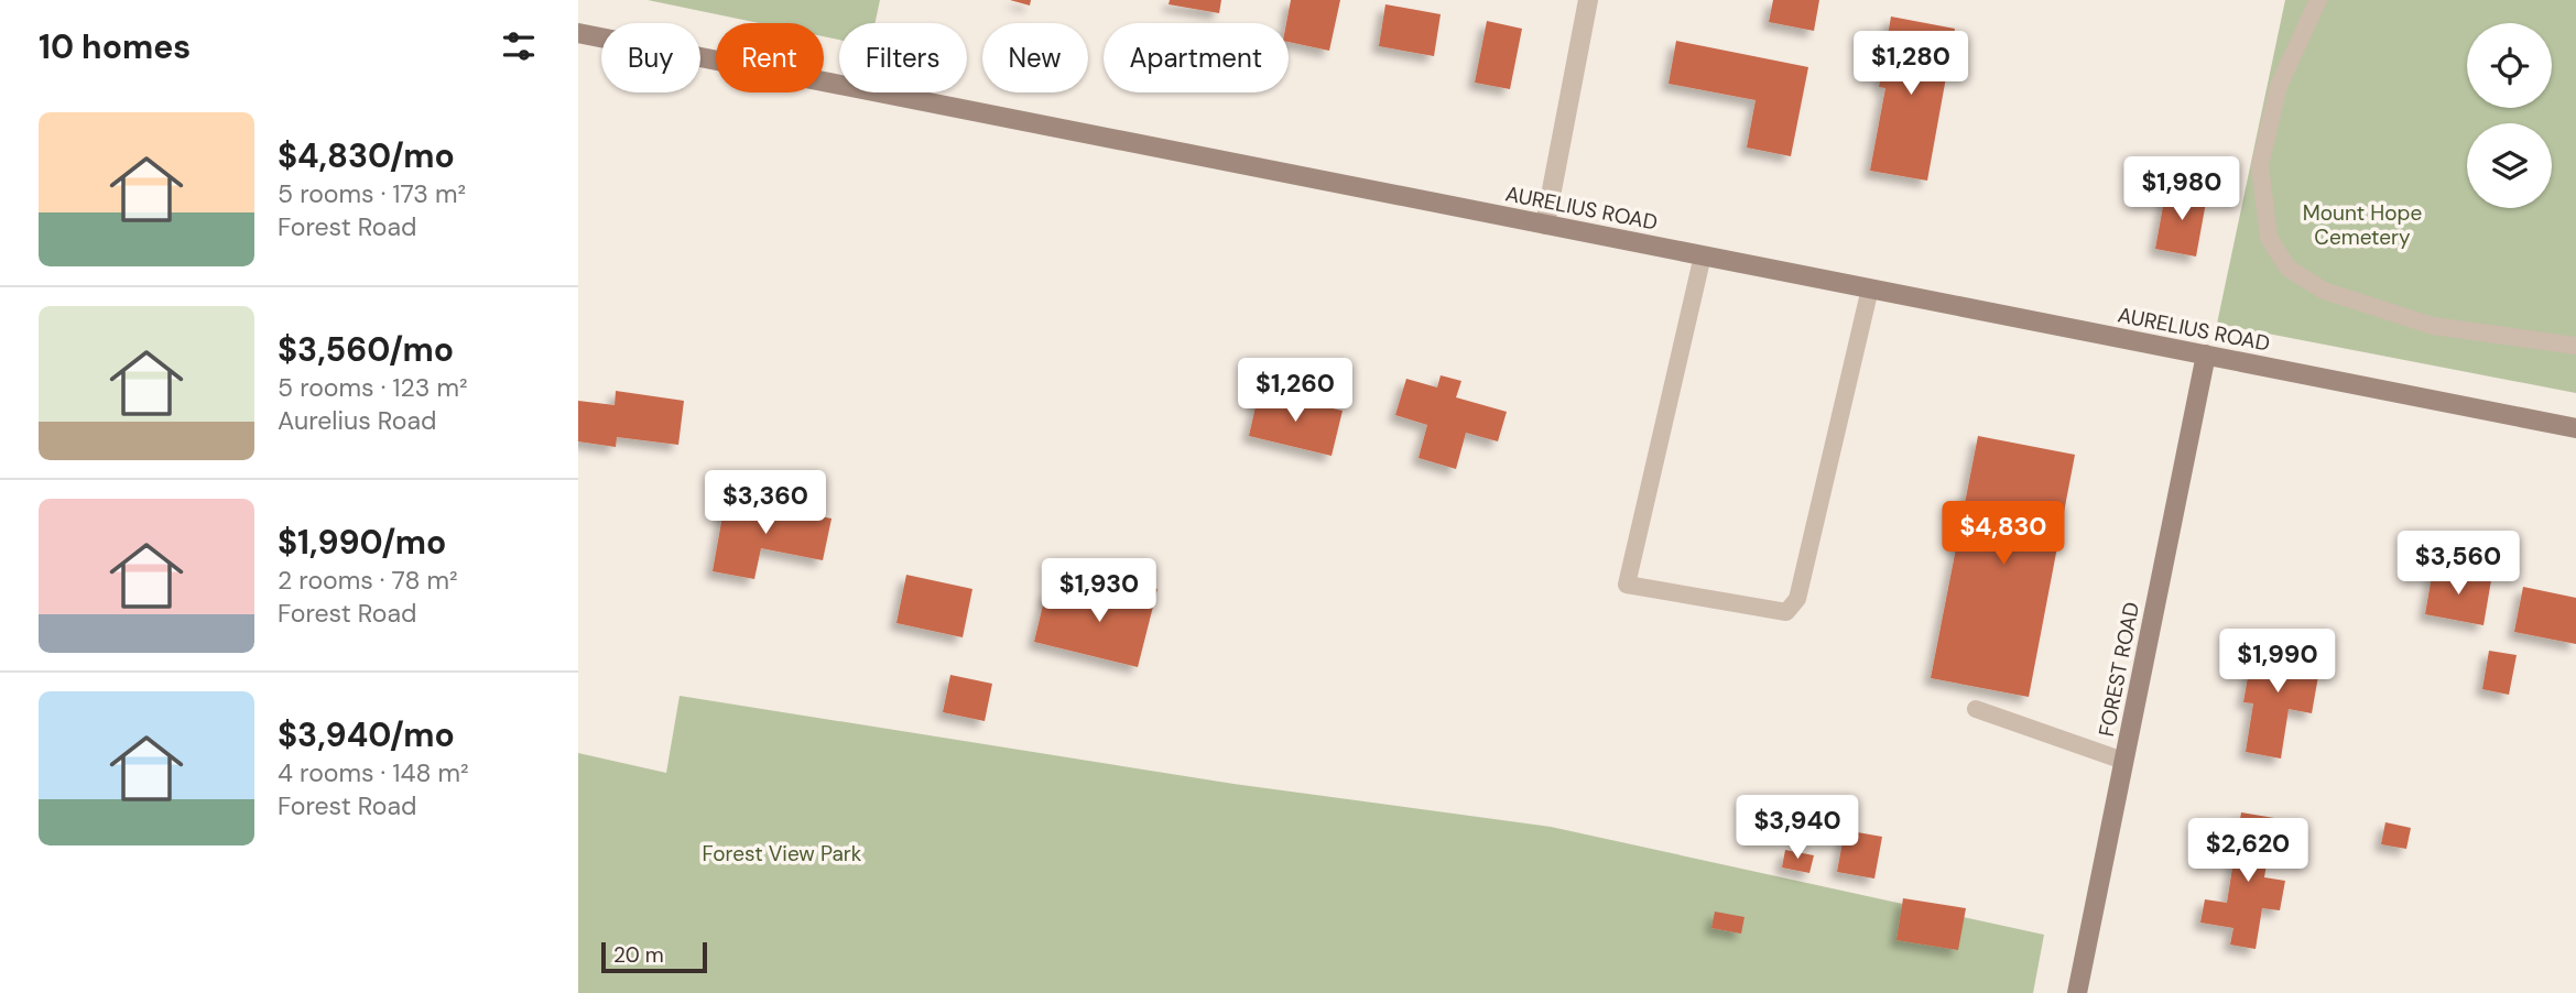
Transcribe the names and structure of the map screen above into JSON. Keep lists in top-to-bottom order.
{
  "streets": {
    "street": ["AURELIUS ROAD", "FOREST ROAD"]
  },
  "crossings": [
    ["AURELIUS ROAD", "FOREST ROAD"]
  ],
  "parks": ["Mount Hope Cemetery", "Forest View Park"],
  "scale_bar": "20 m",
  "page": {
    "heading": "10 homes",
    "chip": [
      "Buy",
      "Rent",
      "Filters",
      "New",
      "Apartment"
    ],
    "price": [
      "$1,280",
      "$1,980",
      "$1,260",
      "$3,360",
      "$4,830",
      "$3,560",
      "$1,930",
      "$1,990",
      "$3,940",
      "$2,620"
    ],
    "list": [
      {
        "name": "$4,830/mo",
        "note": "5 rooms · 173 m² · Forest Road"
      },
      {
        "name": "$3,560/mo",
        "note": "5 rooms · 123 m² · Aurelius Road"
      },
      {
        "name": "$1,990/mo",
        "note": "2 rooms · 78 m² · Forest Road"
      },
      {
        "name": "$3,940/mo",
        "note": "4 rooms · 148 m² · Forest Road"
      }
    ],
    "scale": "20 m"
  }
}
